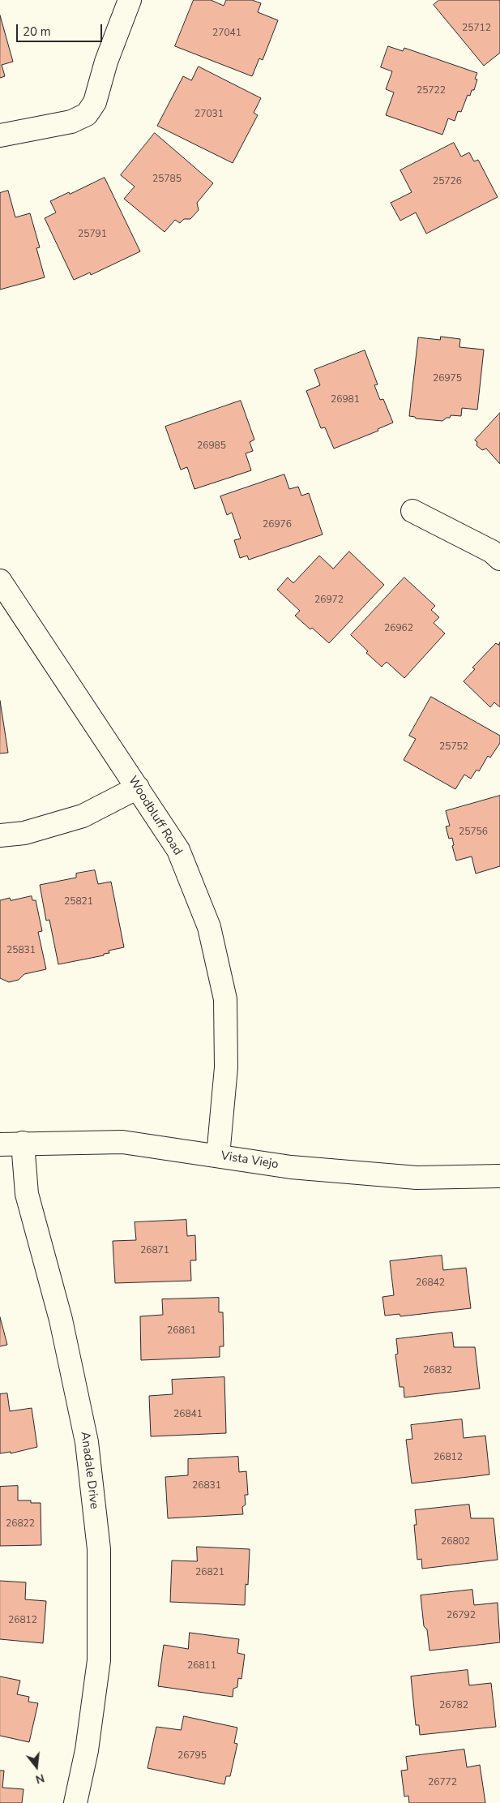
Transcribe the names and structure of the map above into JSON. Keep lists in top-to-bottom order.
{
  "streets": {
    "street": ["Woodbluff Road", "Vista Viejo", "Anadale Drive"]
  },
  "crossings": [
    ["Woodbluff Road", "Vista Viejo"],
    ["Vista Viejo", "Anadale Drive"]
  ],
  "house_numbers": [
    "25712",
    "27041",
    "25722",
    "27031",
    "25785",
    "25726",
    "25791",
    "26975",
    "26981",
    "26985",
    "26976",
    "26972",
    "26962",
    "25752",
    "25756",
    "25821",
    "25831",
    "26871",
    "26842",
    "26861",
    "26832",
    "26841",
    "26812",
    "26831",
    "26822",
    "26802",
    "26821",
    "26792",
    "26812",
    "26811",
    "26782",
    "26795",
    "26772"
  ],
  "scale_bar": "20 m",
  "north": "bottom"
}
